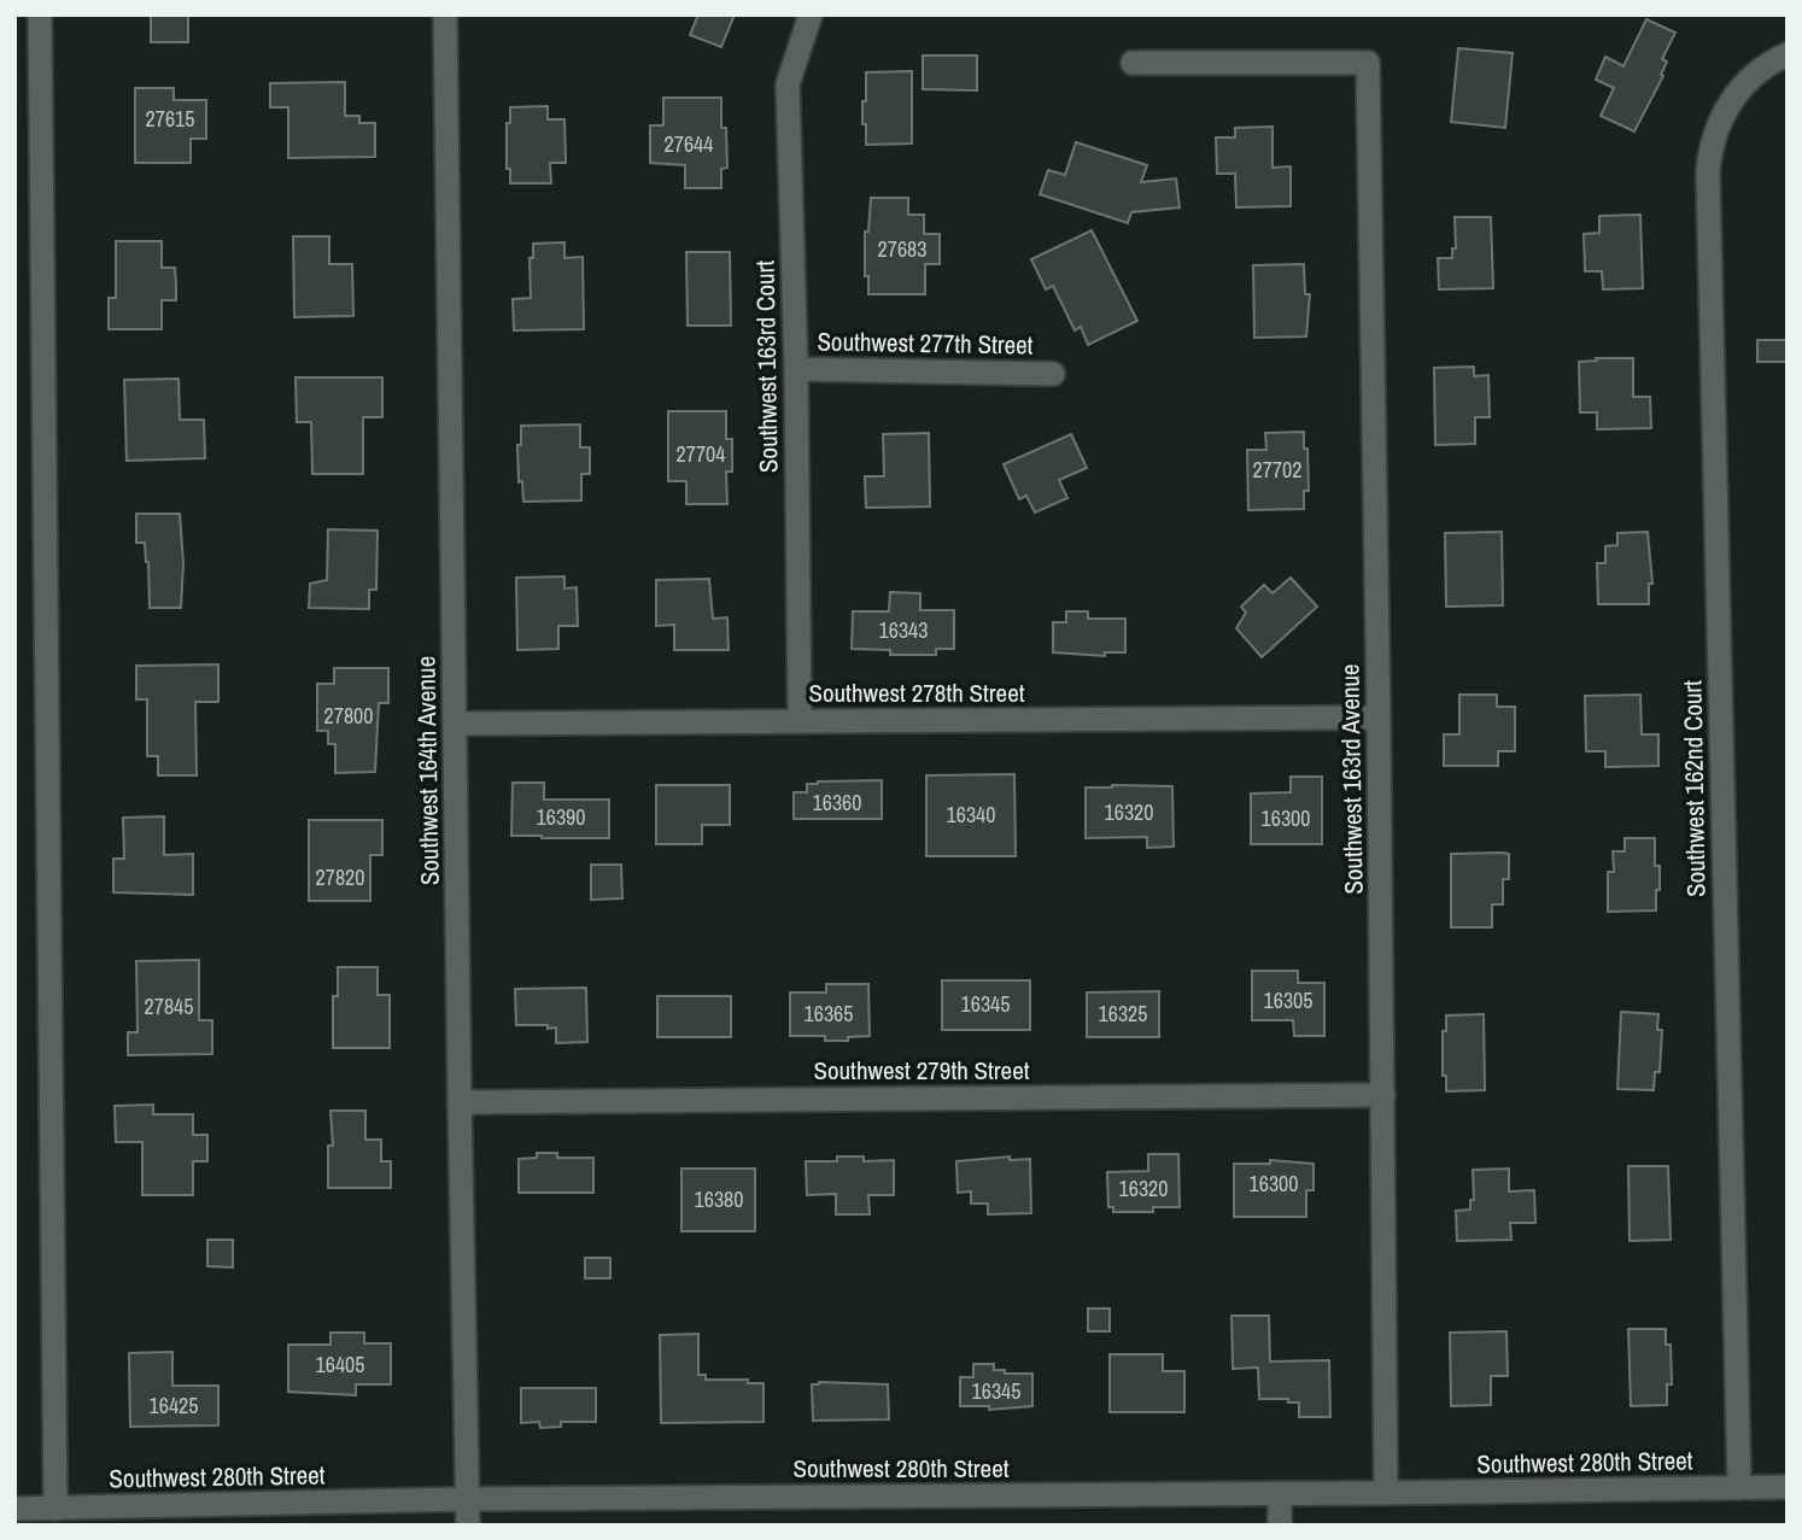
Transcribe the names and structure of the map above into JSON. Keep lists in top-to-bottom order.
{
  "streets": {
    "street": [
      "Southwest 277th Street",
      "Southwest 163rd Court",
      "Southwest 278th Street",
      "Southwest 164th Avenue",
      "Southwest 163rd Avenue",
      "Southwest 162nd Court",
      "Southwest 279th Street",
      "Southwest 280th Street"
    ]
  },
  "crossings": [
    ["Southwest 277th Street", "Southwest 163rd Court"],
    ["Southwest 163rd Court", "Southwest 278th Street"],
    ["Southwest 278th Street", "Southwest 164th Avenue"],
    ["Southwest 278th Street", "Southwest 163rd Avenue"],
    ["Southwest 164th Avenue", "Southwest 279th Street"],
    ["Southwest 164th Avenue", "Southwest 280th Street"],
    ["Southwest 163rd Avenue", "Southwest 279th Street"],
    ["Southwest 163rd Avenue", "Southwest 280th Street"],
    ["Southwest 162nd Court", "Southwest 280th Street"]
  ],
  "house_numbers": [
    "27615",
    "27644",
    "27683",
    "27704",
    "27702",
    "16343",
    "27800",
    "16360",
    "16320",
    "16340",
    "16390",
    "16300",
    "27820",
    "16305",
    "16345",
    "27845",
    "16365",
    "16325",
    "16300",
    "16320",
    "16380",
    "16405",
    "16345",
    "16425"
  ]
}
